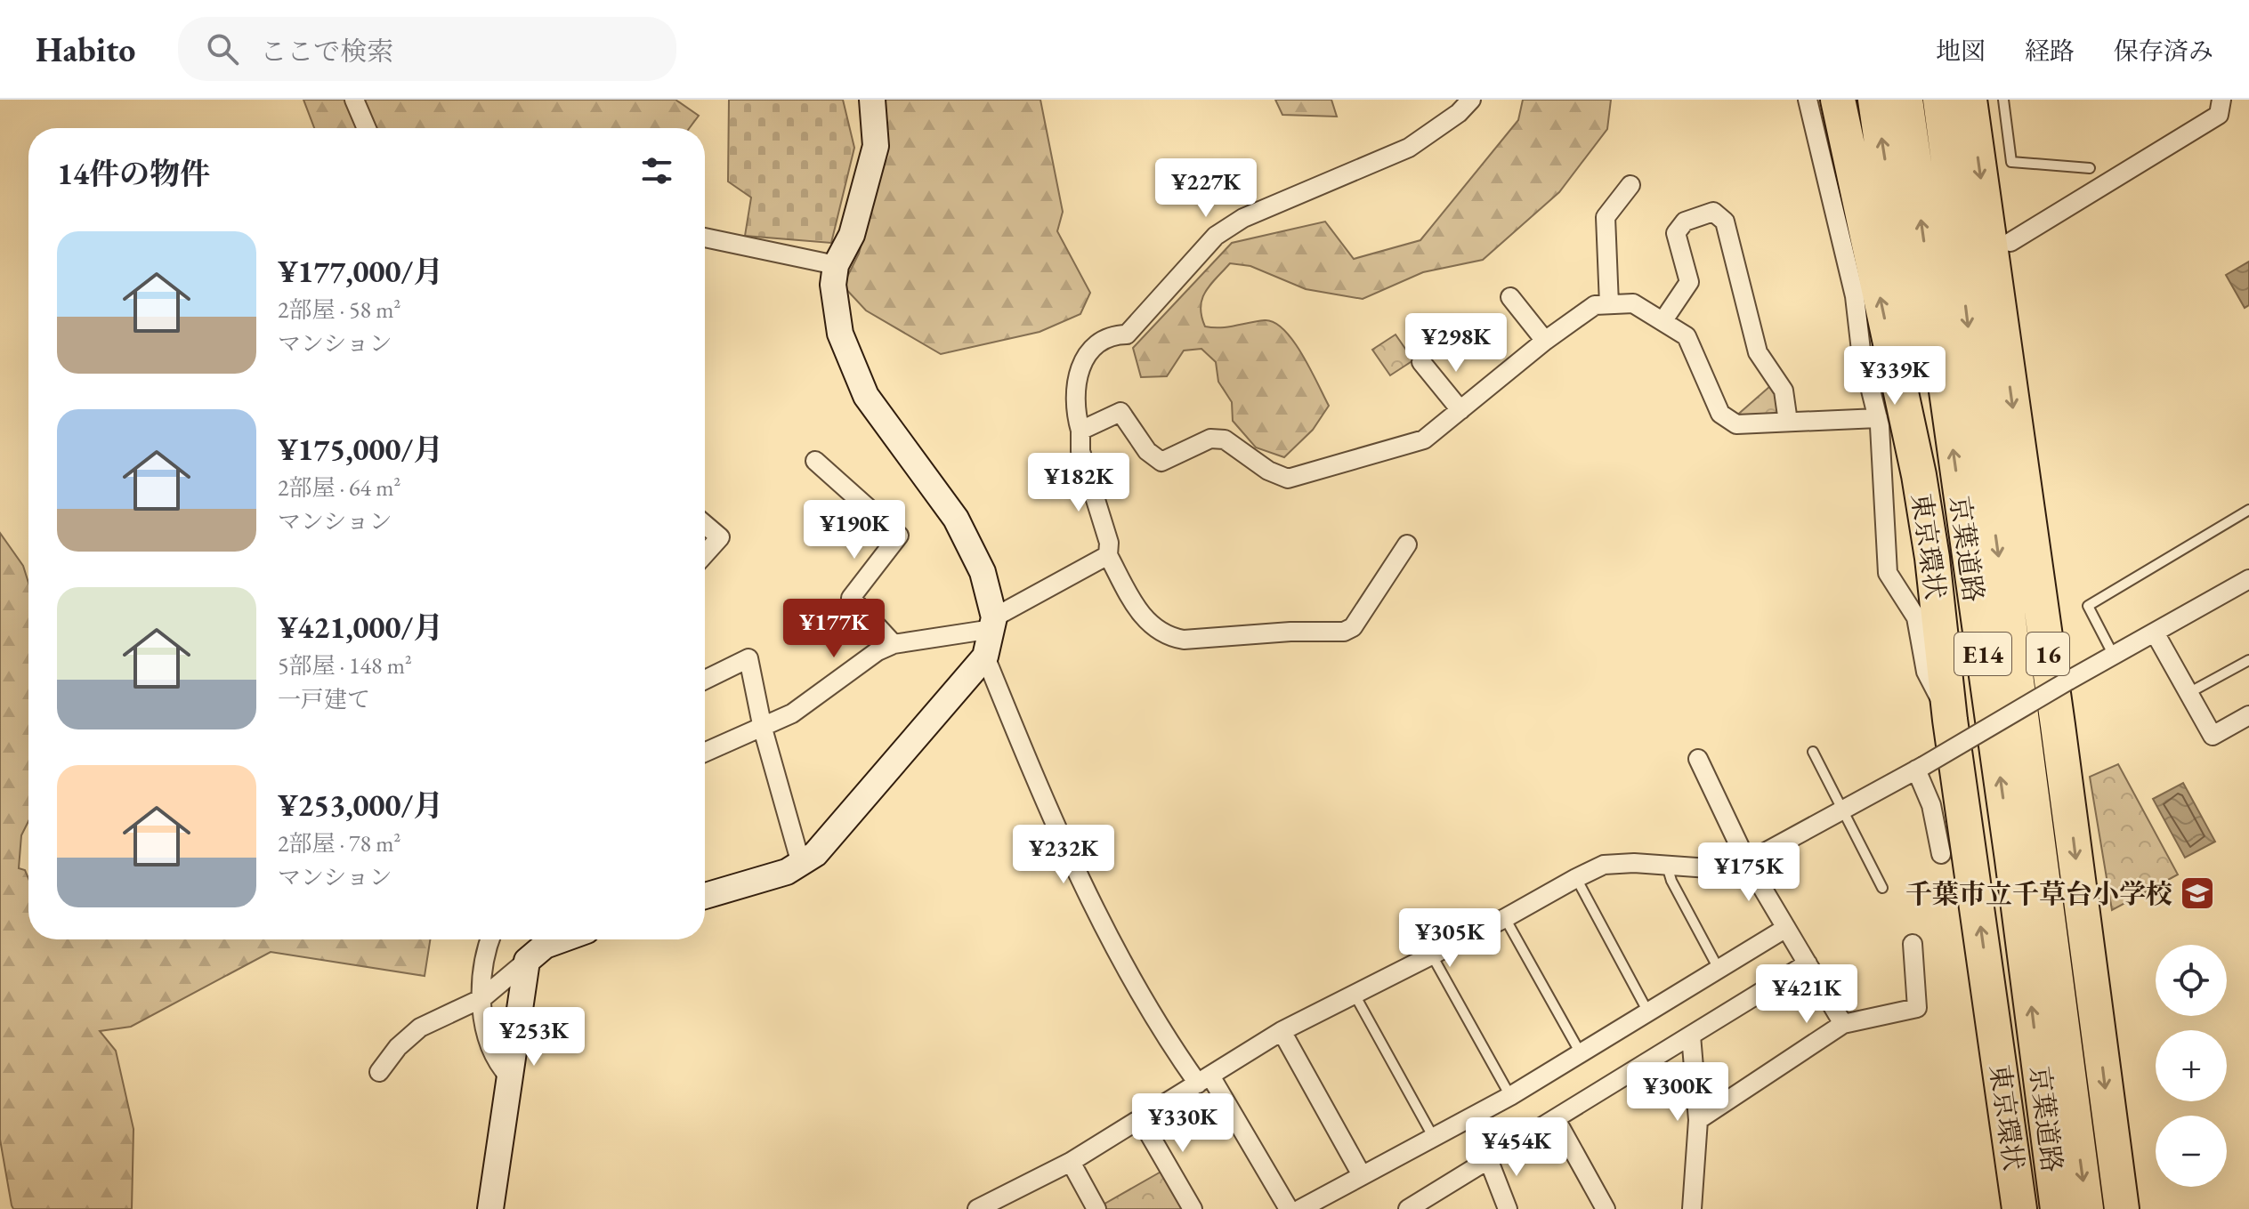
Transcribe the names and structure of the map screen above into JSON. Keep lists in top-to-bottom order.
{
  "streets": {
    "highway": [
      "東京環状",
      "京葉道路",
      "E14",
      "16"
    ]
  },
  "places": {
    "school or university": ["千葉市立千草台小学校"]
  },
  "page": {
    "header": "Habito",
    "search": "ここで検索",
    "nav": ["地図", "経路", "保存済み"],
    "heading": "14件の物件",
    "price": [
      "¥227K",
      "¥298K",
      "¥339K",
      "¥182K",
      "¥190K",
      "¥177K",
      "¥232K",
      "¥175K",
      "¥305K",
      "¥421K",
      "¥253K",
      "¥300K",
      "¥330K",
      "¥454K"
    ],
    "list": [
      {
        "name": "¥177,000/月",
        "note": "2部屋 · 58 m² · マンション"
      },
      {
        "name": "¥175,000/月",
        "note": "2部屋 · 64 m² · マンション"
      },
      {
        "name": "¥421,000/月",
        "note": "5部屋 · 148 m² · 一戸建て"
      },
      {
        "name": "¥253,000/月",
        "note": "2部屋 · 78 m² · マンション"
      }
    ],
    "map_buttons": ["+", "−"]
  }
}
